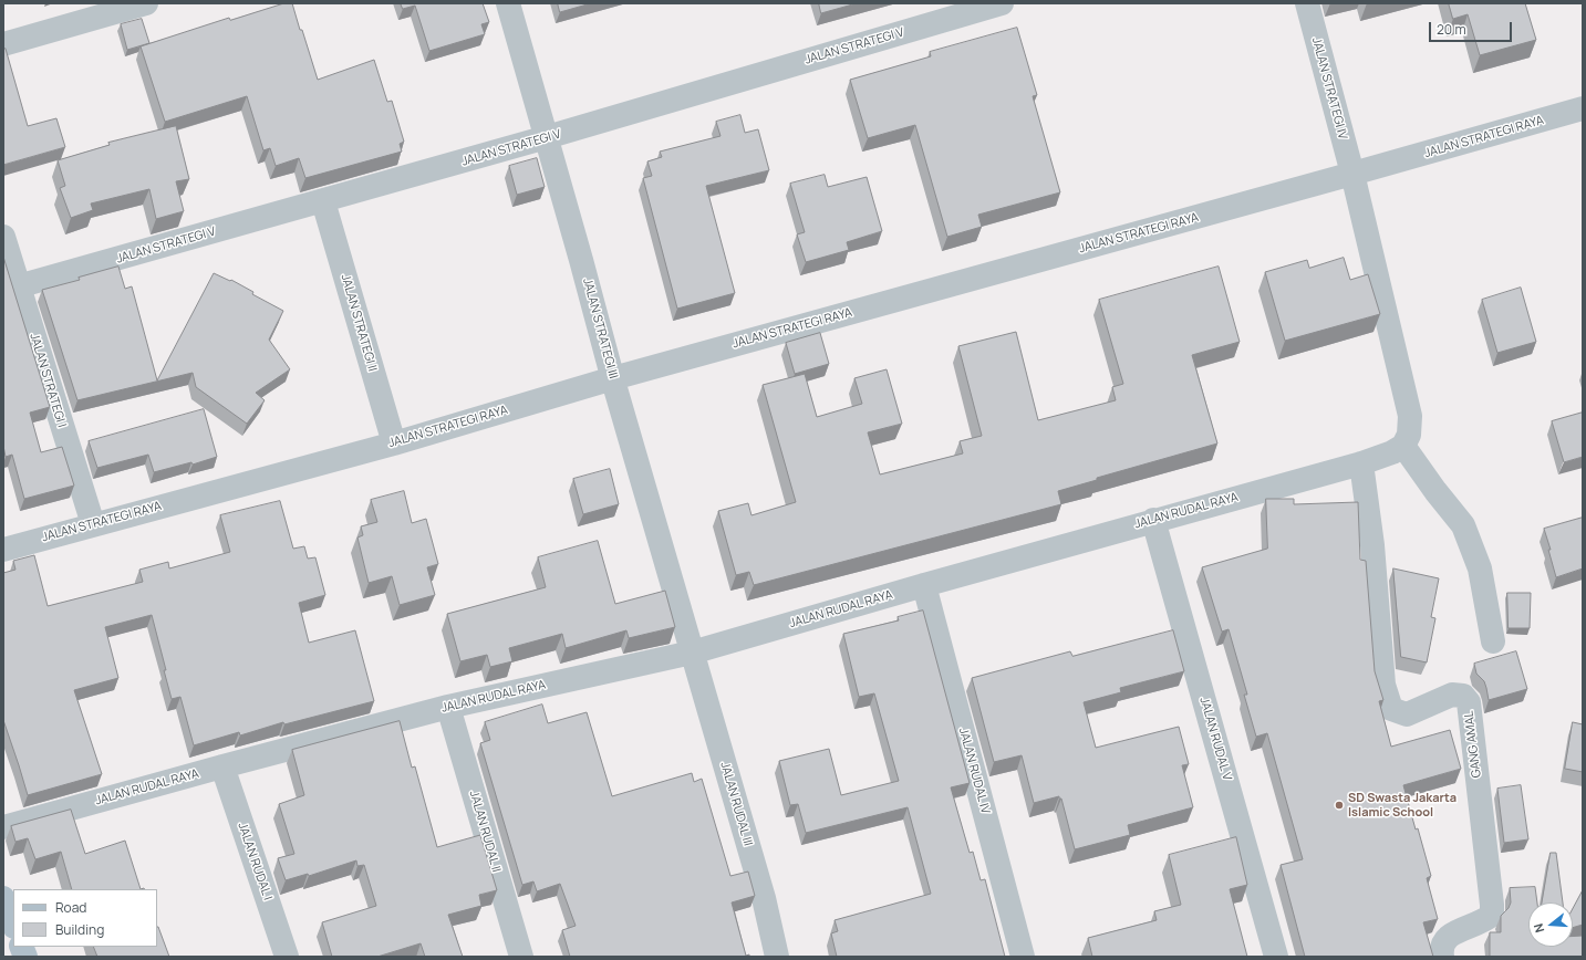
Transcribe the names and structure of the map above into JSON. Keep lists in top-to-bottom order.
{
  "streets": {
    "street": [
      "JALAN STRATEGI V",
      "JALAN STRATEGI IV",
      "JALAN STRATEGI RAYA",
      "JALAN STRATEGI II",
      "JALAN STRATEGI III",
      "JALAN STRATEGI I",
      "JALAN RUDAL RAYA",
      "JALAN RUDAL V",
      "GANG AMAL",
      "JALAN RUDAL IV",
      "JALAN RUDAL III",
      "JALAN RUDAL II",
      "JALAN RUDAL I"
    ]
  },
  "crossings": [
    ["JALAN STRATEGI V", "JALAN STRATEGI II"],
    ["JALAN STRATEGI V", "JALAN STRATEGI III"],
    ["JALAN STRATEGI V", "JALAN STRATEGI I"],
    ["JALAN STRATEGI IV", "JALAN STRATEGI RAYA"],
    ["JALAN STRATEGI RAYA", "JALAN STRATEGI II"],
    ["JALAN STRATEGI RAYA", "JALAN STRATEGI III"],
    ["JALAN STRATEGI RAYA", "JALAN STRATEGI I"],
    ["JALAN STRATEGI III", "JALAN RUDAL RAYA"],
    ["JALAN STRATEGI III", "JALAN RUDAL III"],
    ["JALAN RUDAL RAYA", "JALAN RUDAL V"],
    ["JALAN RUDAL RAYA", "GANG AMAL"],
    ["JALAN RUDAL RAYA", "JALAN RUDAL IV"],
    ["JALAN RUDAL RAYA", "JALAN RUDAL III"],
    ["JALAN RUDAL RAYA", "JALAN RUDAL II"],
    ["JALAN RUDAL RAYA", "JALAN RUDAL I"]
  ],
  "places": ["SD Swasta Jakarta Islamic School"],
  "legend": ["Road", "Building"],
  "scale_bar": "20 m",
  "north": "left"
}
